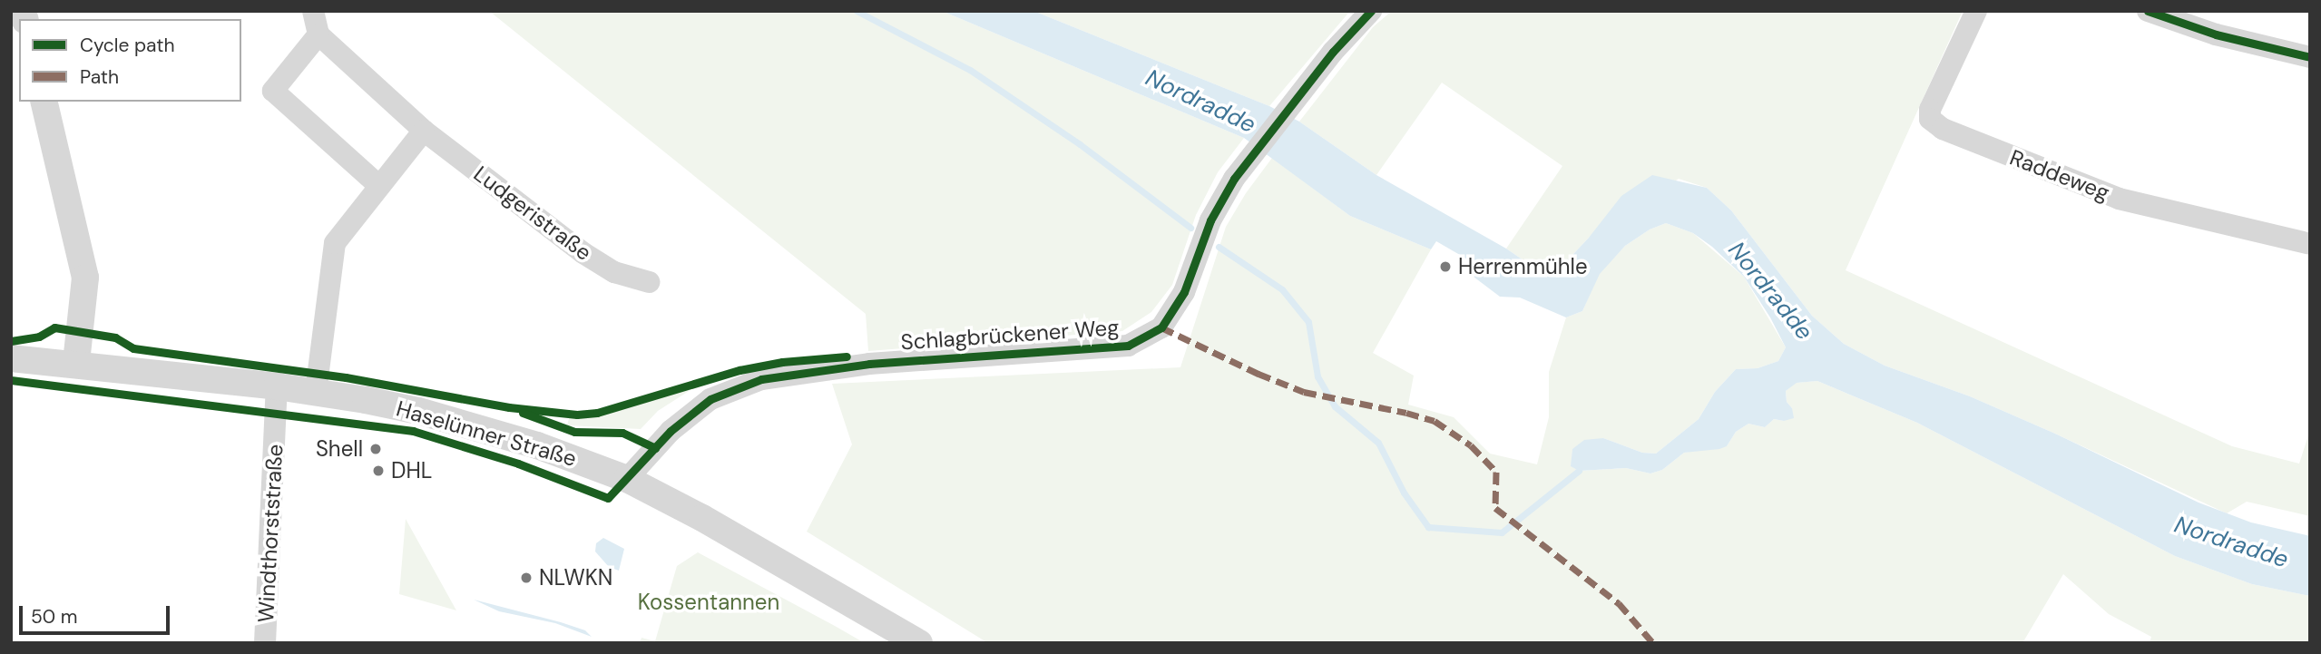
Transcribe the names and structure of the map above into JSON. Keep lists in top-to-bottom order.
{
  "streets": {
    "street": [
      "Raddeweg",
      "Ludgeristraße",
      "Schlagbrückener Weg",
      "Haselünner Straße",
      "Windthorststraße"
    ]
  },
  "crossings": [
    ["Schlagbrückener Weg", "Haselünner Straße"],
    ["Haselünner Straße", "Windthorststraße"]
  ],
  "water": ["Nordradde"],
  "parks": ["Kossentannen"],
  "places": [
    "Herrenmühle",
    "Shell",
    "DHL",
    "NLWKN"
  ],
  "legend": ["Cycle path", "Path"],
  "scale_bar": "50 m"
}
